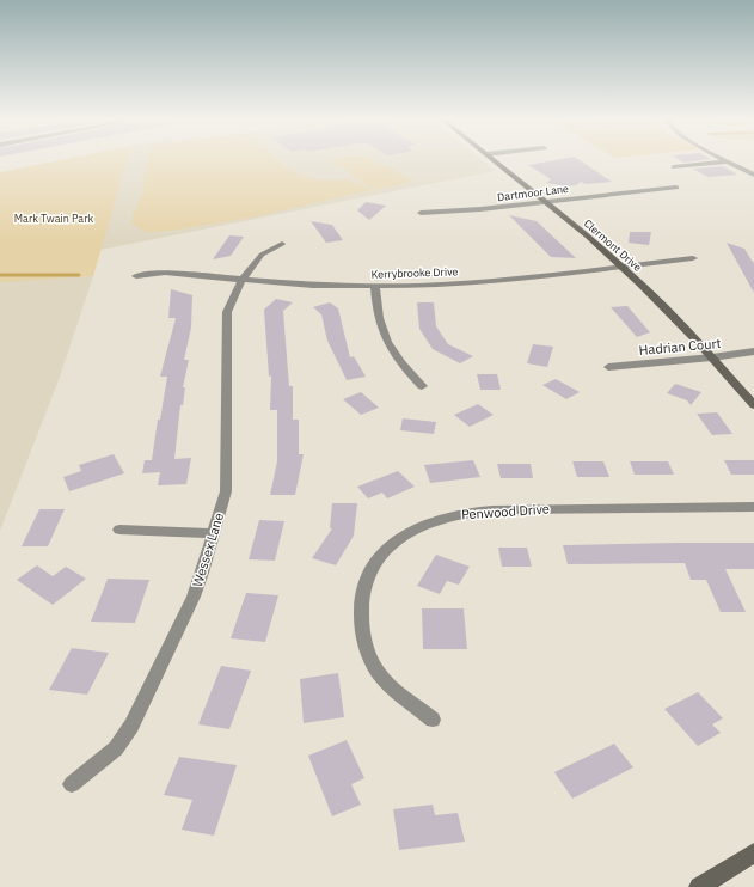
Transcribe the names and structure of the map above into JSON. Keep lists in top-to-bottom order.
{
  "streets": {
    "street": [
      "Dartmoor Lane",
      "Clermont Drive",
      "Kerrybrooke Drive",
      "Hadrian Court",
      "Penwood Drive",
      "Wessex Lane"
    ]
  },
  "crossings": [
    ["Dartmoor Lane", "Clermont Drive"],
    ["Clermont Drive", "Kerrybrooke Drive"],
    ["Clermont Drive", "Hadrian Court"],
    ["Kerrybrooke Drive", "Wessex Lane"]
  ],
  "parks": ["Mark Twain Park"]
}
